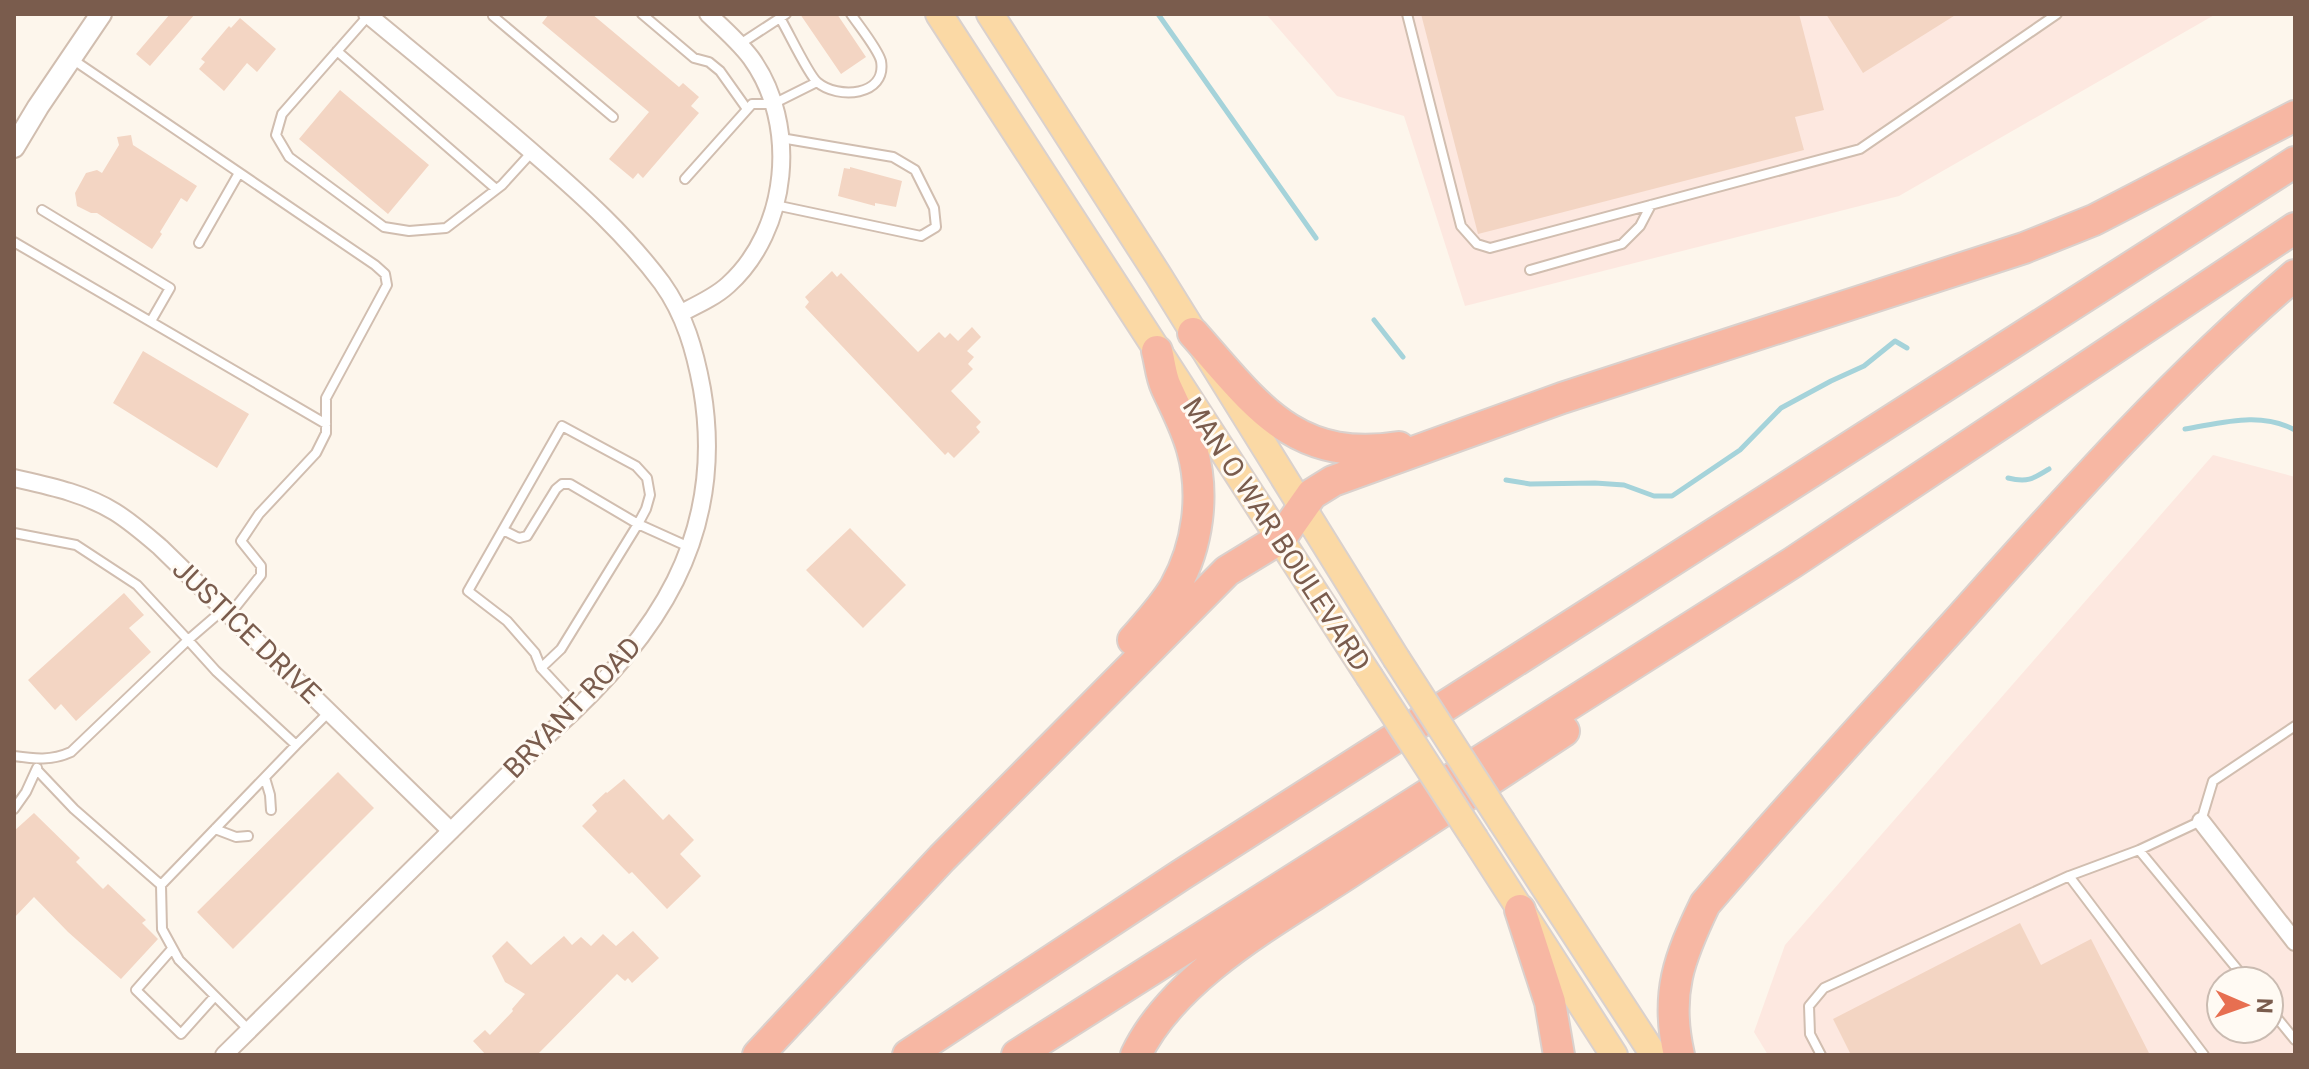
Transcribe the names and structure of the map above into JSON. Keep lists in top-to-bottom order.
{
  "streets": {
    "main road": ["MAN O WAR BOULEVARD"],
    "street": ["JUSTICE DRIVE", "BRYANT ROAD"]
  },
  "crossings": [
    ["JUSTICE DRIVE", "BRYANT ROAD"]
  ],
  "north": "right"
}
